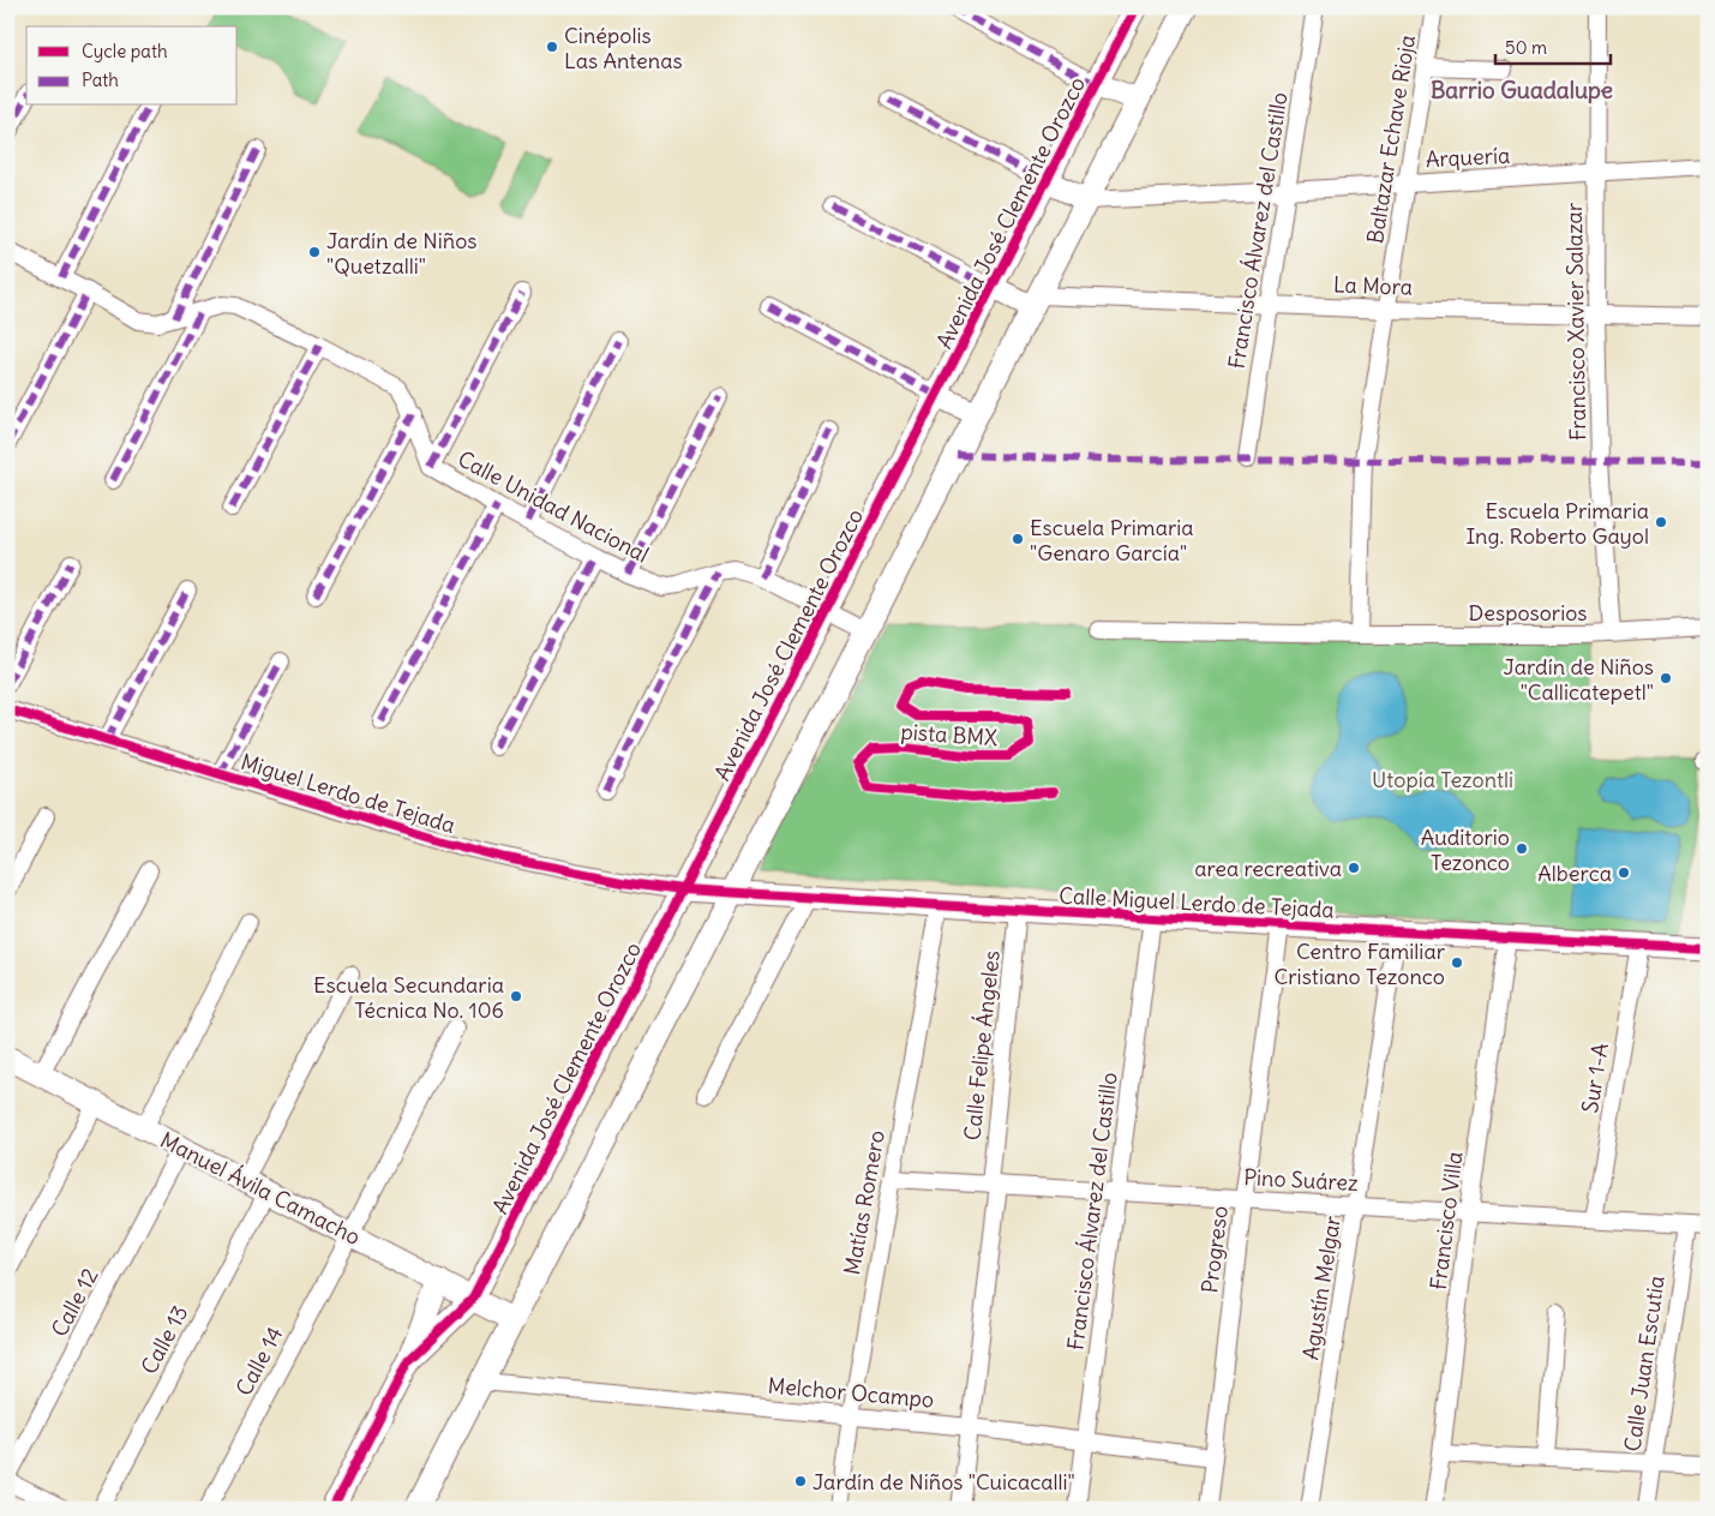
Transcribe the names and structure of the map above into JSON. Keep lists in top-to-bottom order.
{
  "streets": {
    "street": [
      "Baltazar Echave Rioja",
      "Arquería",
      "Avenida José Clemente Orozco",
      "Francisco Álvarez del Castillo",
      "La Mora",
      "Francisco Xavier Salazar",
      "Calle Unidad Nacional",
      "Desposorios",
      "Miguel Lerdo de Tejada",
      "Calle Miguel Lerdo de Tejada",
      "Calle Felipe Ángeles",
      "Sur 1-A",
      "Pino Suárez",
      "Manuel Ávila Camacho",
      "Matías Romero",
      "Francisco Villa",
      "Progreso",
      "Agustín Melgar",
      "Calle 12",
      "Calle 13",
      "Calle 14",
      "Calle Juan Escutia",
      "Melchor Ocampo"
    ],
    "cycle path": ["pista BMX"]
  },
  "crossings": [
    ["Baltazar Echave Rioja", "Arquería"],
    ["Baltazar Echave Rioja", "La Mora"],
    ["Baltazar Echave Rioja", "Desposorios"],
    ["Arquería", "Francisco Álvarez del Castillo"],
    ["Arquería", "Francisco Xavier Salazar"],
    ["Avenida José Clemente Orozco", "Calle Unidad Nacional"],
    ["Avenida José Clemente Orozco", "Miguel Lerdo de Tejada"],
    ["Avenida José Clemente Orozco", "Calle Miguel Lerdo de Tejada"],
    ["Avenida José Clemente Orozco", "Manuel Ávila Camacho"],
    ["Francisco Álvarez del Castillo", "La Mora"],
    ["Francisco Álvarez del Castillo", "Calle Miguel Lerdo de Tejada"],
    ["Francisco Álvarez del Castillo", "Pino Suárez"],
    ["Francisco Álvarez del Castillo", "Melchor Ocampo"],
    ["La Mora", "Francisco Xavier Salazar"],
    ["Francisco Xavier Salazar", "Desposorios"],
    ["Miguel Lerdo de Tejada", "Calle Miguel Lerdo de Tejada"],
    ["Calle Miguel Lerdo de Tejada", "Calle Felipe Ángeles"],
    ["Calle Miguel Lerdo de Tejada", "Sur 1-A"],
    ["Calle Miguel Lerdo de Tejada", "Matías Romero"],
    ["Calle Miguel Lerdo de Tejada", "Francisco Villa"],
    ["Calle Miguel Lerdo de Tejada", "Progreso"],
    ["Calle Miguel Lerdo de Tejada", "Agustín Melgar"],
    ["Calle Felipe Ángeles", "Pino Suárez"],
    ["Calle Felipe Ángeles", "Melchor Ocampo"],
    ["Sur 1-A", "Pino Suárez"],
    ["Pino Suárez", "Matías Romero"],
    ["Pino Suárez", "Francisco Villa"],
    ["Pino Suárez", "Progreso"],
    ["Pino Suárez", "Agustín Melgar"],
    ["Pino Suárez", "Calle Juan Escutia"],
    ["Manuel Ávila Camacho", "Calle 12"],
    ["Manuel Ávila Camacho", "Calle 13"],
    ["Manuel Ávila Camacho", "Calle 14"],
    ["Matías Romero", "Melchor Ocampo"],
    ["Progreso", "Melchor Ocampo"]
  ],
  "districts": ["Barrio Guadalupe"],
  "parks": ["Utopía Tezontli"],
  "places": [
    "Cinépolis Las Antenas",
    "Jardín de Niños \"Quetzalli\"",
    "Escuela Primaria Ing. Roberto Gayol",
    "Escuela Primaria \"Genaro García\"",
    "Jardín de Niños \"Callicatepetl\"",
    "Auditorio Tezonco",
    "area recreativa",
    "Alberca",
    "Centro Familiar Cristiano Tezonco",
    "Escuela Secundaria Técnica No. 106",
    "Jardín de Niños \"Cuicacalli\""
  ],
  "legend": ["Cycle path", "Path"],
  "scale_bar": "50 m"
}
